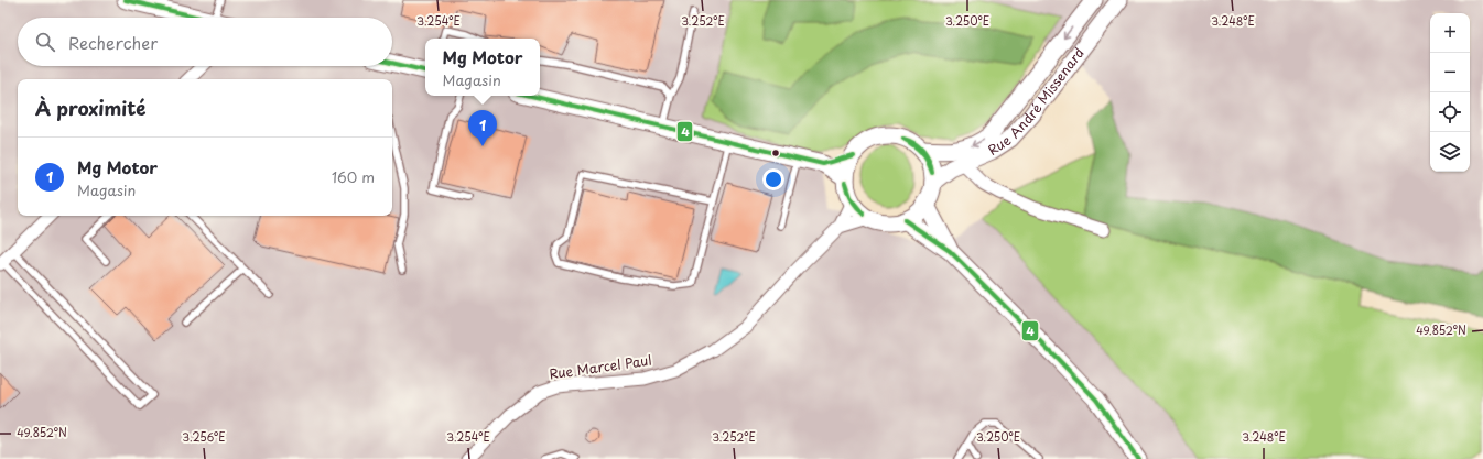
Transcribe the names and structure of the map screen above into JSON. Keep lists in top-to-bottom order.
{
  "streets": {
    "street": ["Rue André Missenard", "Rue Marcel Paul"]
  },
  "crossings": [
    ["Rue André Missenard", "Rue Marcel Paul"]
  ],
  "lines": ["transit line 4"],
  "page": {
    "map_buttons": ["+", "−"],
    "search": "Rechercher",
    "popup": ["Mg Motor", "Magasin"],
    "heading": "À proximité",
    "pins": "1",
    "list": [
      {
        "mark": "1",
        "name": "Mg Motor",
        "note": "Magasin",
        "value": "160 m"
      }
    ]
  },
  "coordinates": [
    "3.254°E",
    "3.252°E",
    "3.250°E",
    "3.248°E",
    "49.852°N",
    "3.256°E"
  ]
}
